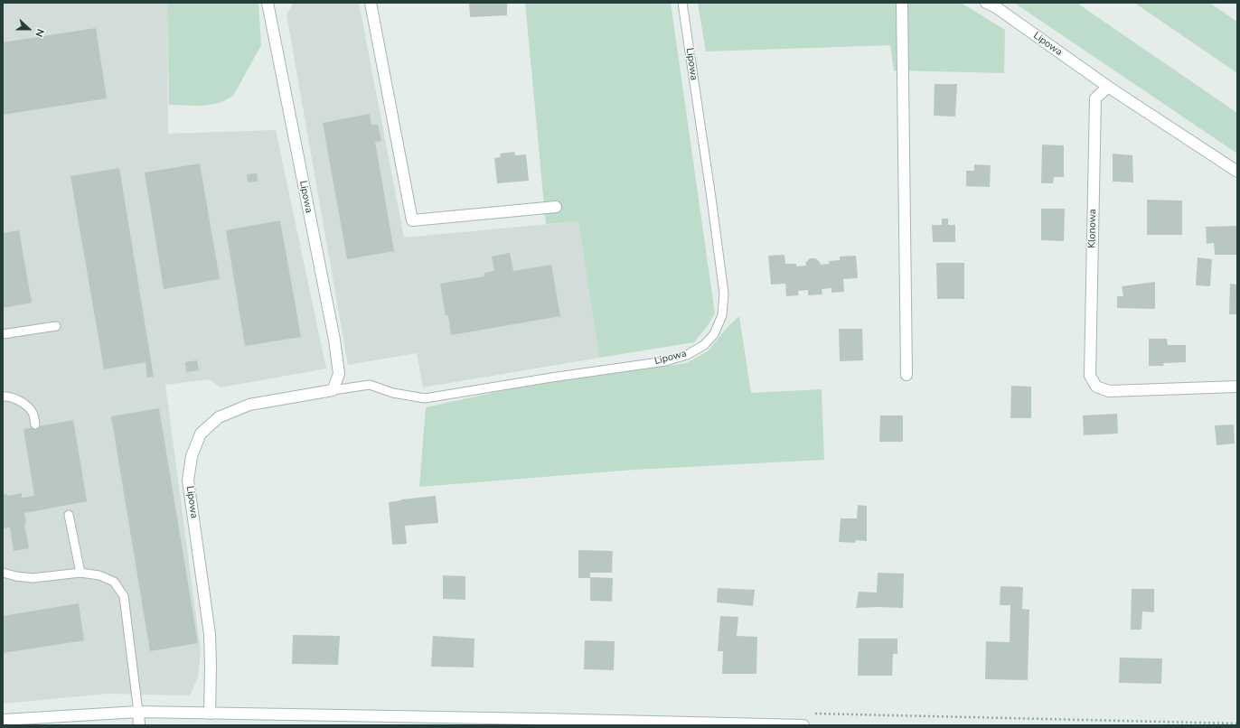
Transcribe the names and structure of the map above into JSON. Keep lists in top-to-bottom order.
{
  "streets": {
    "street": ["Lipowa", "Klonowa"]
  },
  "crossings": [
    ["Lipowa", "Klonowa"]
  ],
  "north": "right"
}
